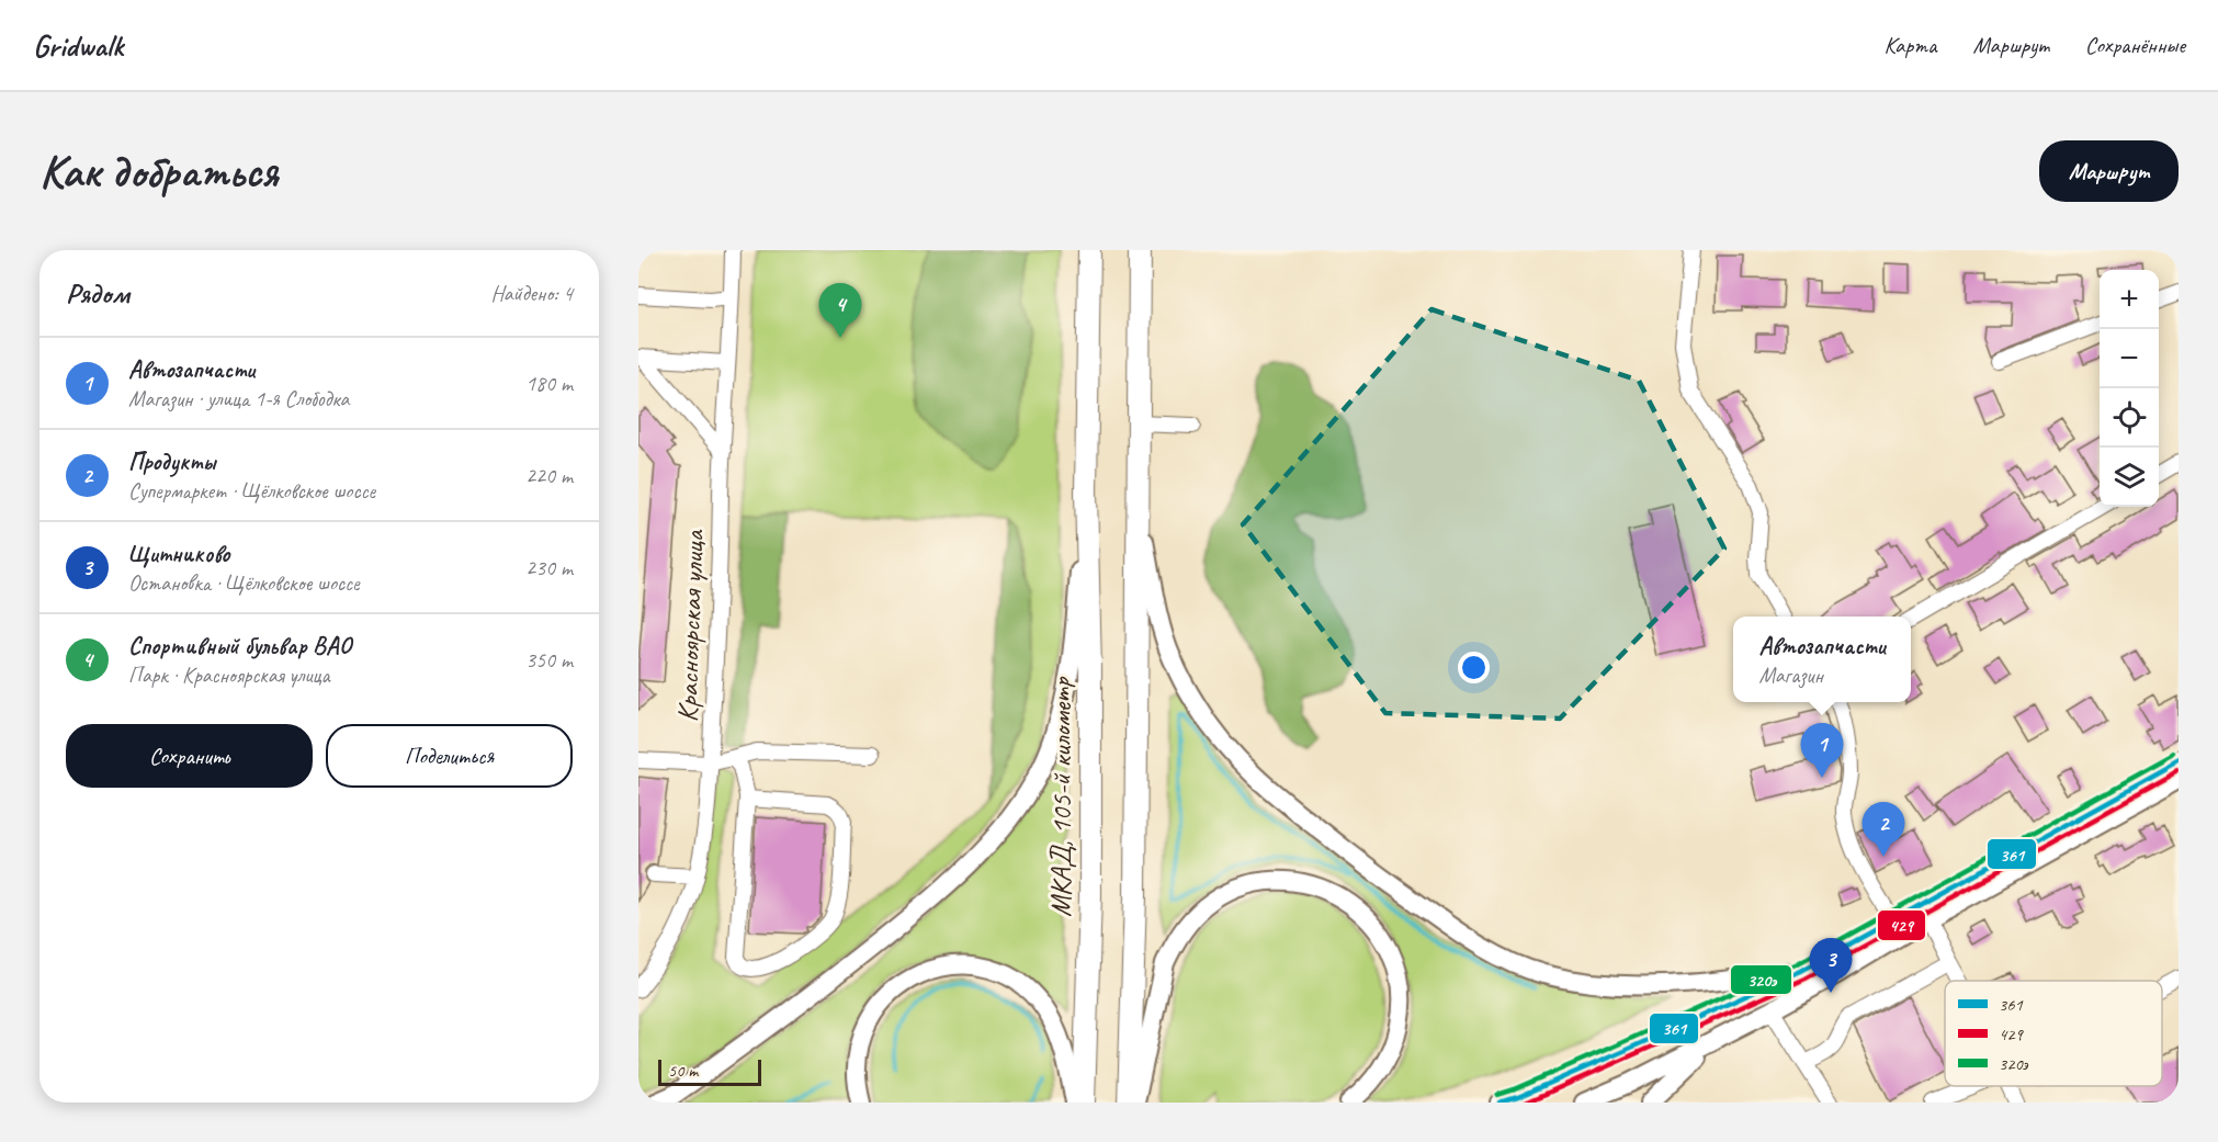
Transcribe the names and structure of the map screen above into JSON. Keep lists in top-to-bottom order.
{
  "streets": {
    "highway": ["МКАД, 105-й километр"],
    "street": ["Красноярская улица"]
  },
  "lines": ["transit line 320э", "transit line 361", "transit line 429"],
  "legend": ["361", "429", "320э"],
  "scale_bar": "50 m",
  "page": {
    "header": "Gridwalk",
    "nav": ["Карта", "Маршрут", "Сохранённые"],
    "buttons": [
      "Маршрут",
      ["Сохранить", "Поделиться"]
    ],
    "title": "Как добраться",
    "heading": ["Рядом", "Найдено: 4"],
    "map_buttons": ["+", "−"],
    "pins": [
      "4",
      "1",
      "2",
      "3"
    ],
    "list": [
      {
        "mark": "1",
        "name": "Автозапчасти",
        "note": "Магазин · улица 1-я Слободка",
        "value": "180 m"
      },
      {
        "mark": "2",
        "name": "Продукты",
        "note": "Супермаркет · Щёлковское шоссе",
        "value": "220 m"
      },
      {
        "mark": "3",
        "name": "Щитниково",
        "note": "Остановка · Щёлковское шоссе",
        "value": "230 m"
      },
      {
        "mark": "4",
        "name": "Спортивный бульвар ВАО",
        "note": "Парк · Красноярская улица",
        "value": "350 m"
      }
    ],
    "popup": ["Автозапчасти", "Магазин"],
    "scale": "50 m"
  }
}
